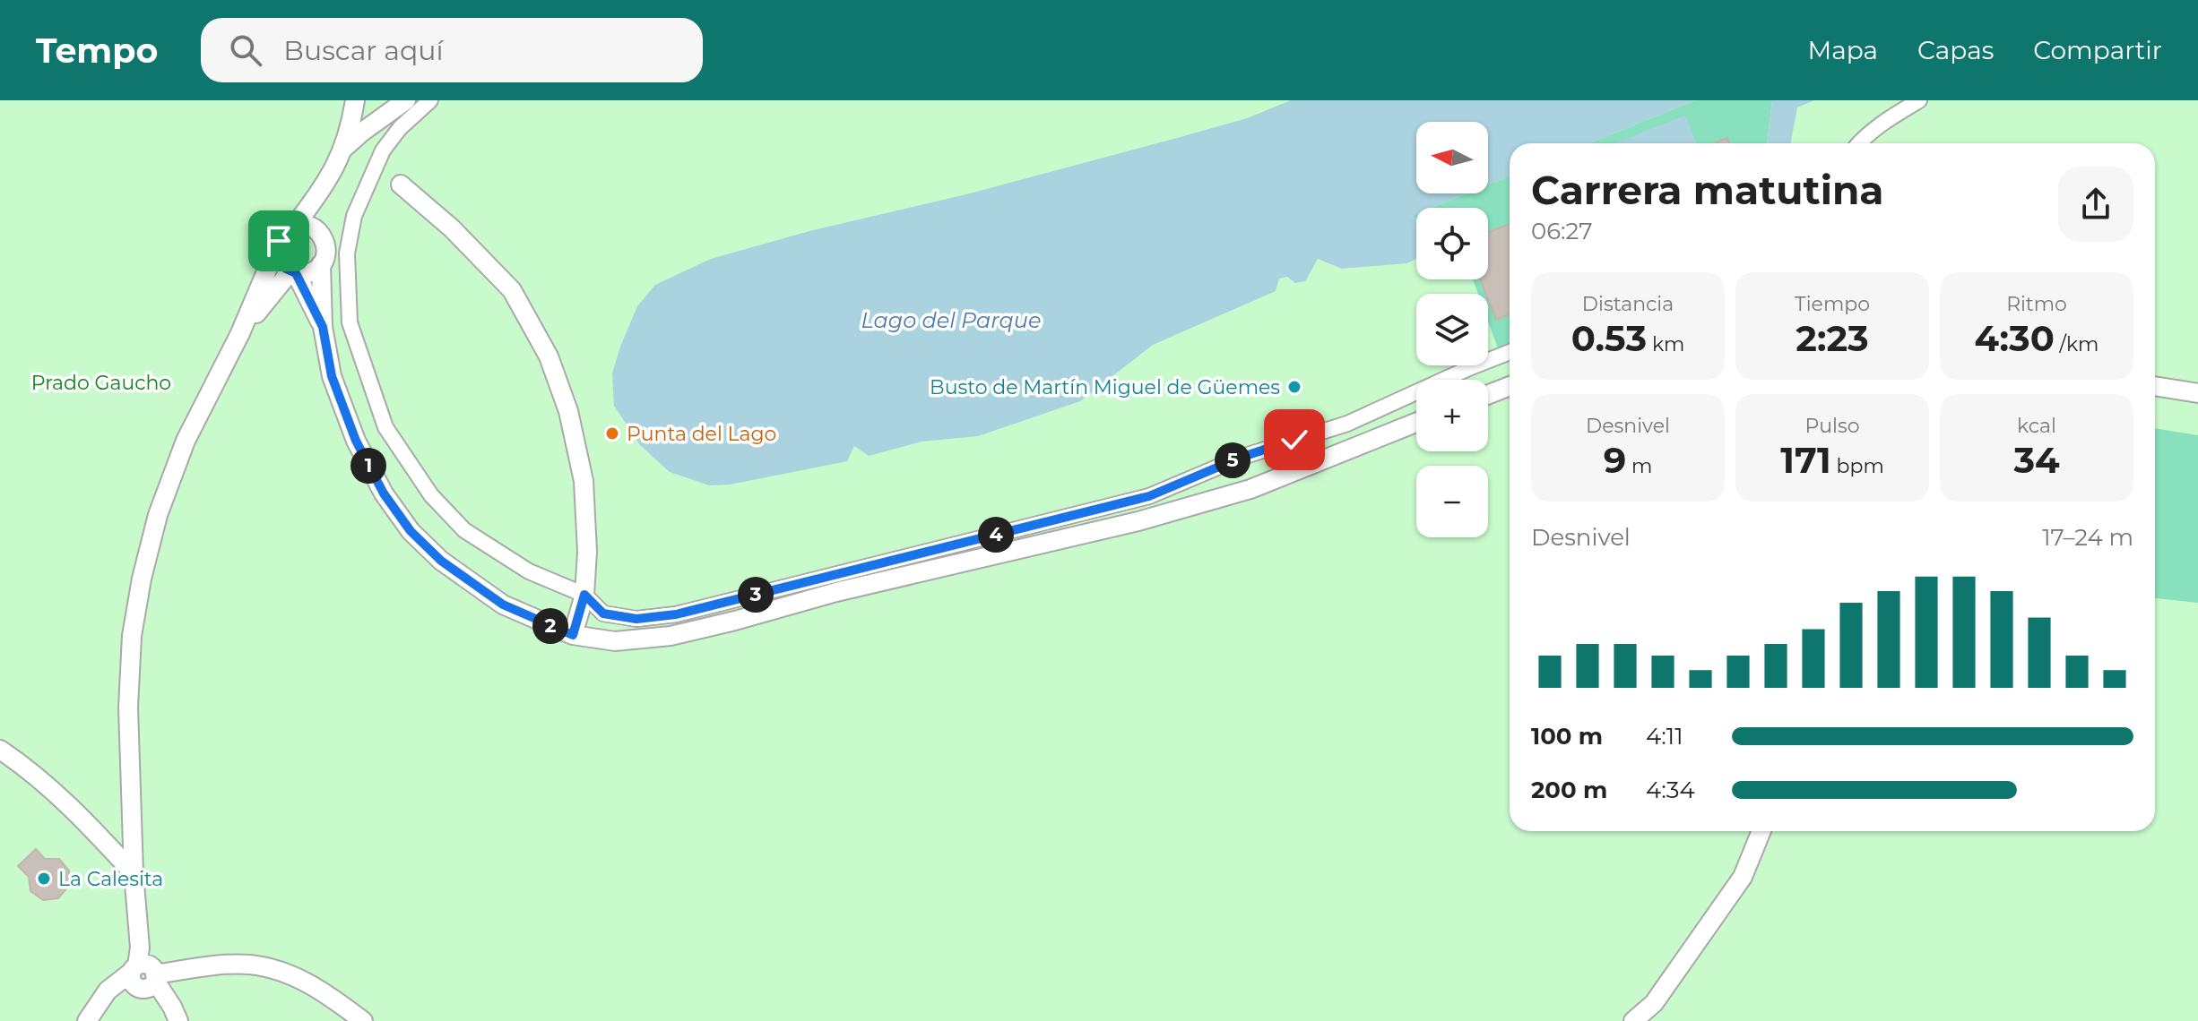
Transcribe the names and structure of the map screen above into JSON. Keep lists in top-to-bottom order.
{
  "water": ["Lago del Parque"],
  "parks": ["Prado Gaucho"],
  "places": ["Busto de Martín Miguel de Güemes", "Punta del Lago", "La Calesita"],
  "north": "left",
  "page": {
    "header": "Tempo",
    "search": "Buscar aquí",
    "nav": ["Mapa", "Capas", "Compartir"],
    "map_buttons": ["+", "−"],
    "heading": ["Carrera matutina", "06:27"],
    "stats": [
      ["Distancia", "0.53 km"],
      ["Tiempo", "2:23"],
      ["Ritmo", "4:30 /km"],
      ["Desnivel", "9 m"],
      ["Pulso", "171 bpm"],
      ["kcal", "34"]
    ],
    "pins": [
      "5",
      "1",
      "4",
      "3",
      "2"
    ],
    "chart": ["Desnivel", "17–24 m"],
    "list": [
      {
        "name": "100 m",
        "note": "4:11"
      },
      {
        "name": "200 m",
        "note": "4:34"
      }
    ]
  }
}
